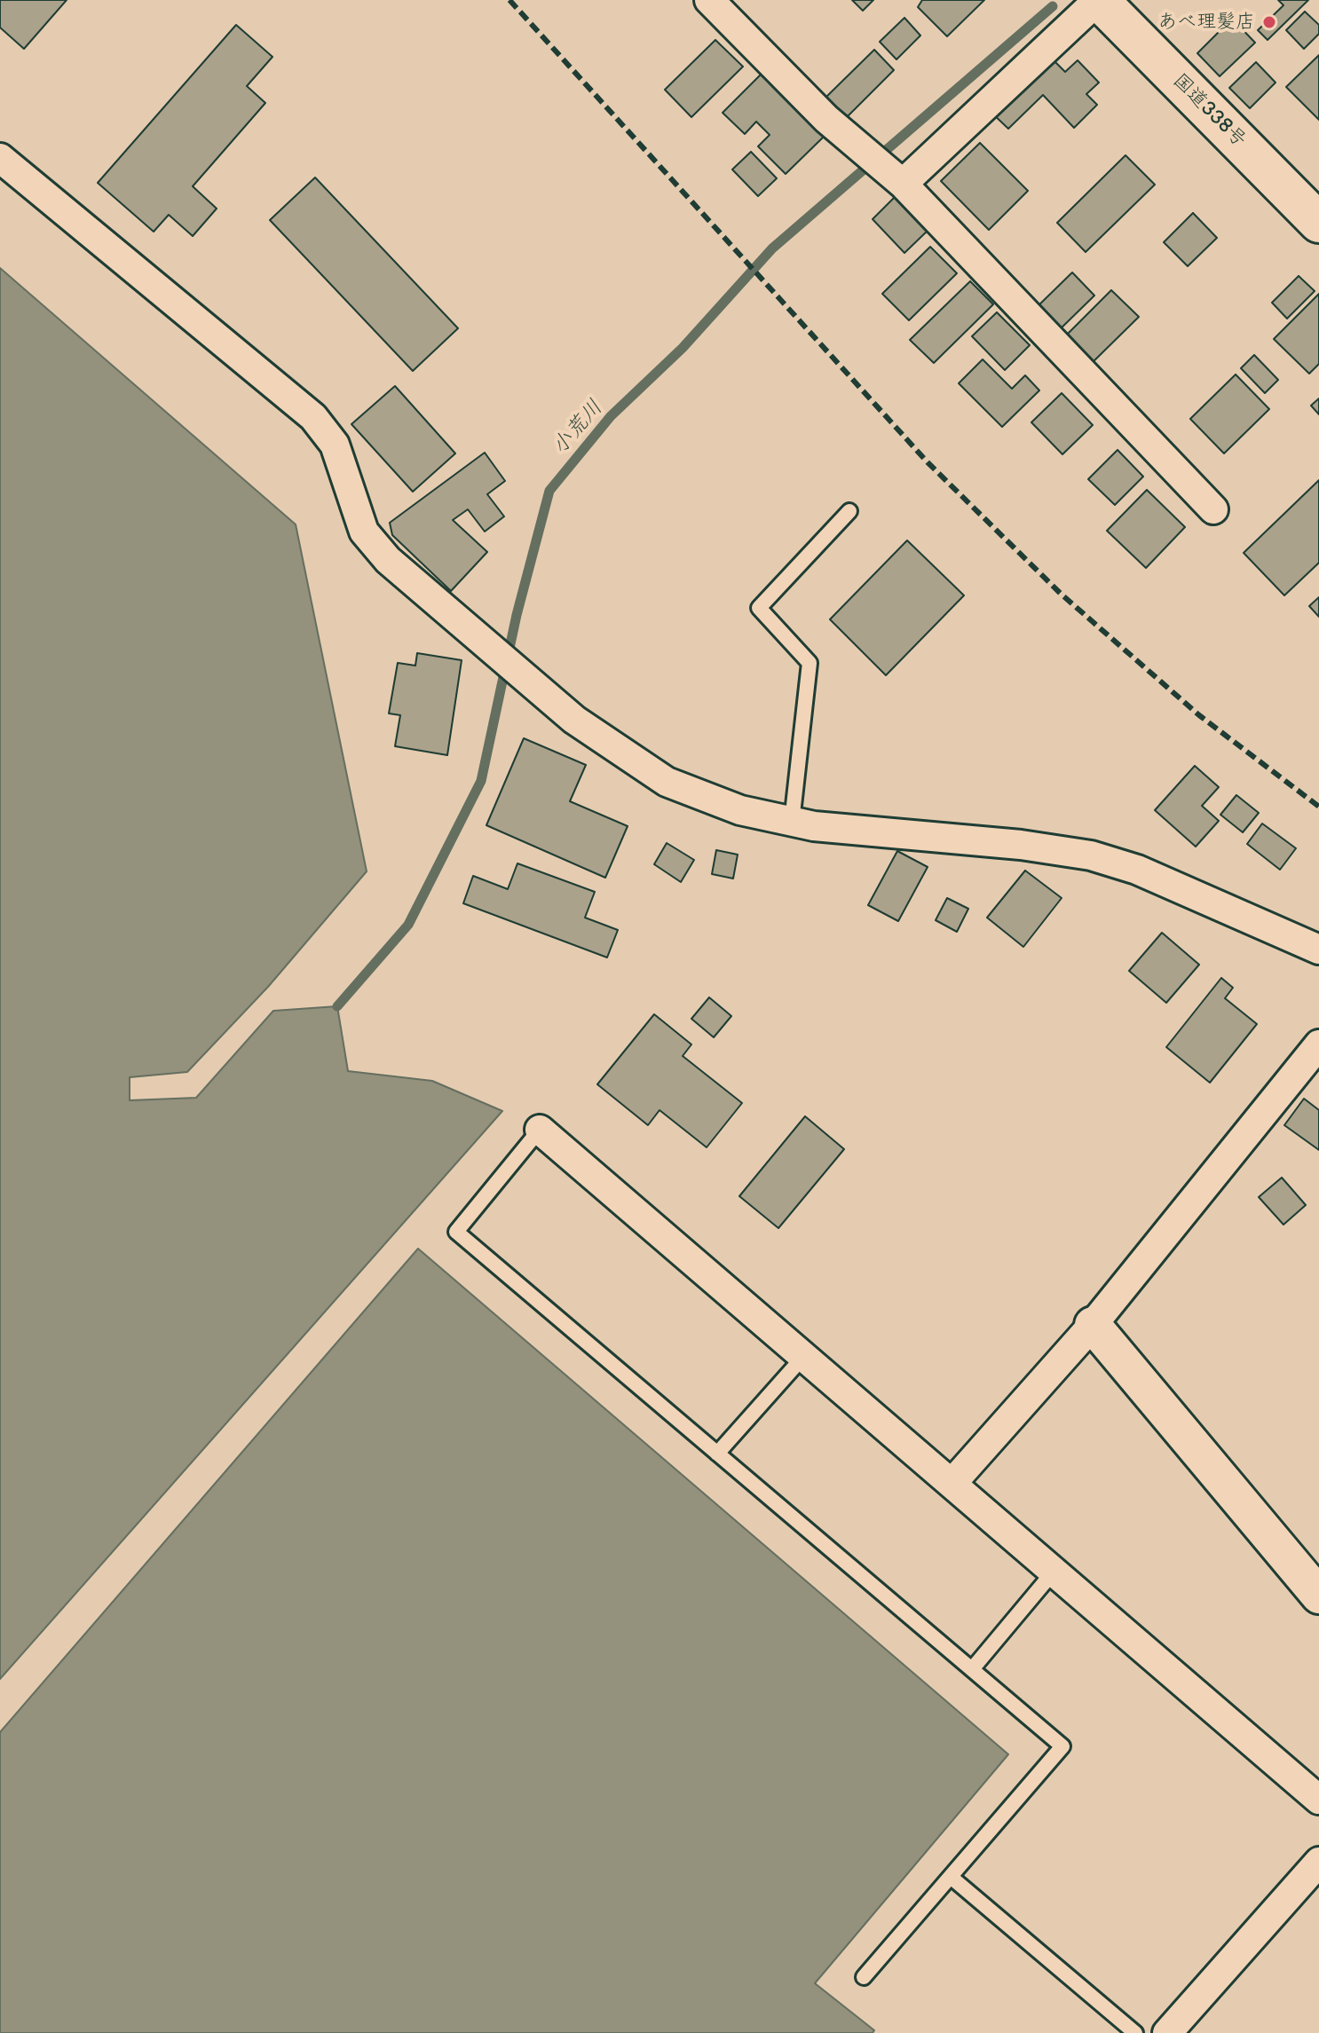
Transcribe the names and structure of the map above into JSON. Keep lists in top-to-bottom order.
{
  "streets": {
    "highway": ["国道338号"]
  },
  "water": ["小荒川"],
  "places": ["あべ理髪店"]
}
